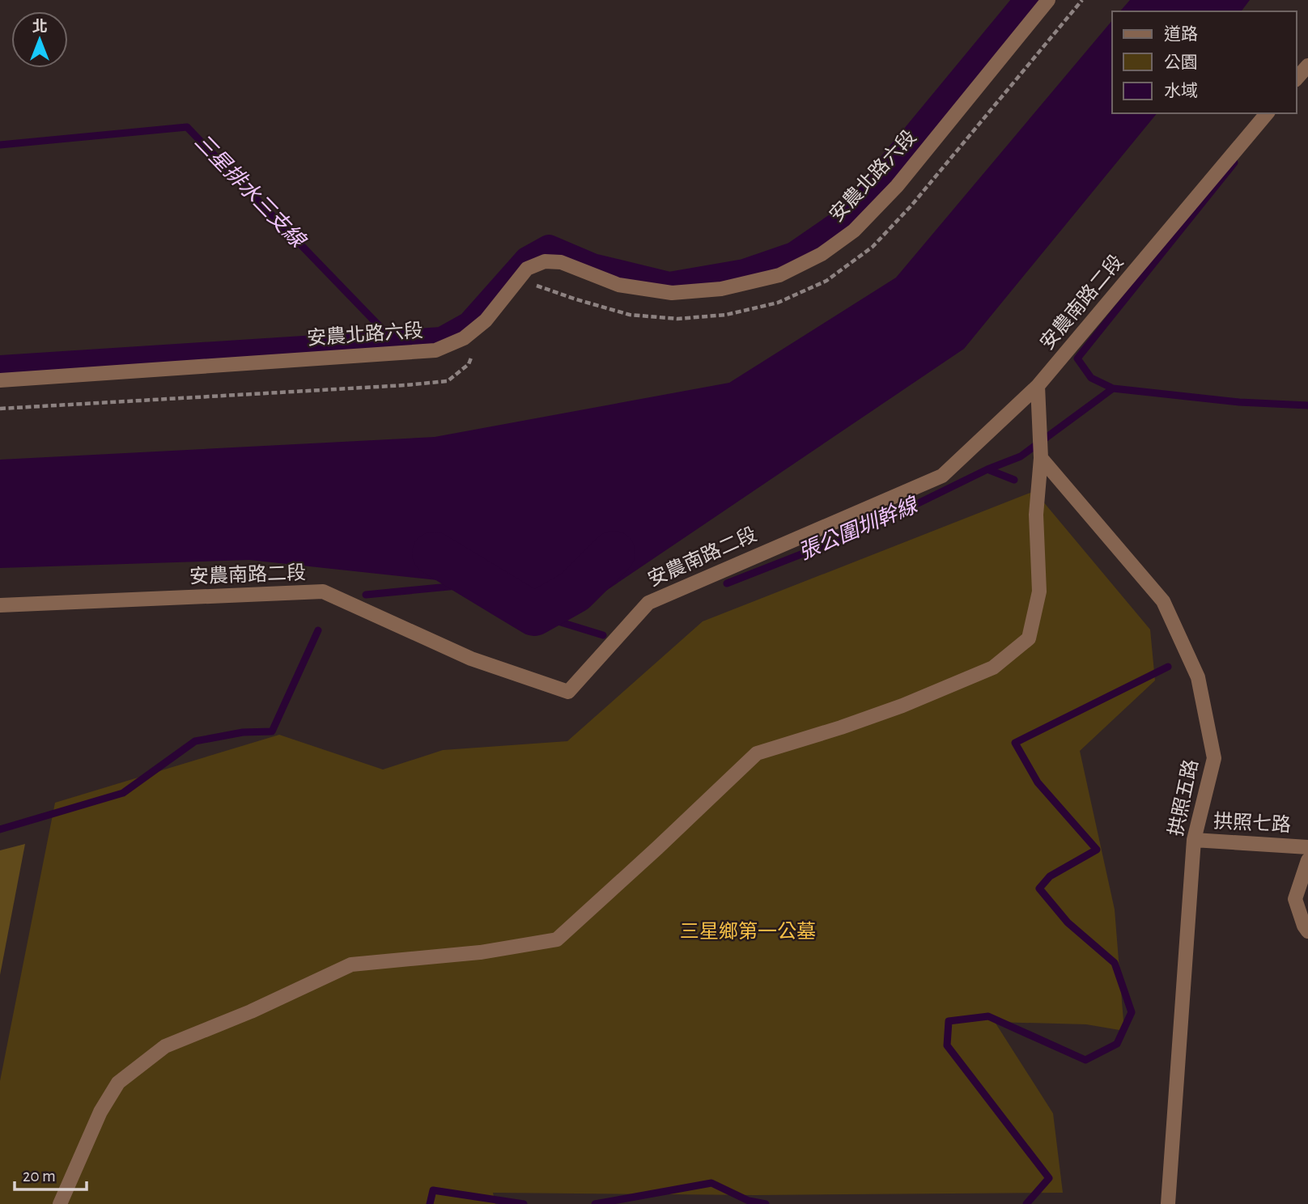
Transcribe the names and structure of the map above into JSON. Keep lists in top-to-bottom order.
{
  "streets": {
    "lane": [
      "安農北路六段",
      "安農南路二段",
      "拱照五路",
      "拱照七路"
    ]
  },
  "crossings": [
    ["拱照五路", "拱照七路"]
  ],
  "water": ["三星排水三支線", "張公圍圳幹線"],
  "parks": ["三星鄉第一公墓"],
  "legend": ["道路", "公園", "水域"],
  "scale_bar": "20 m",
  "north": "top"
}
